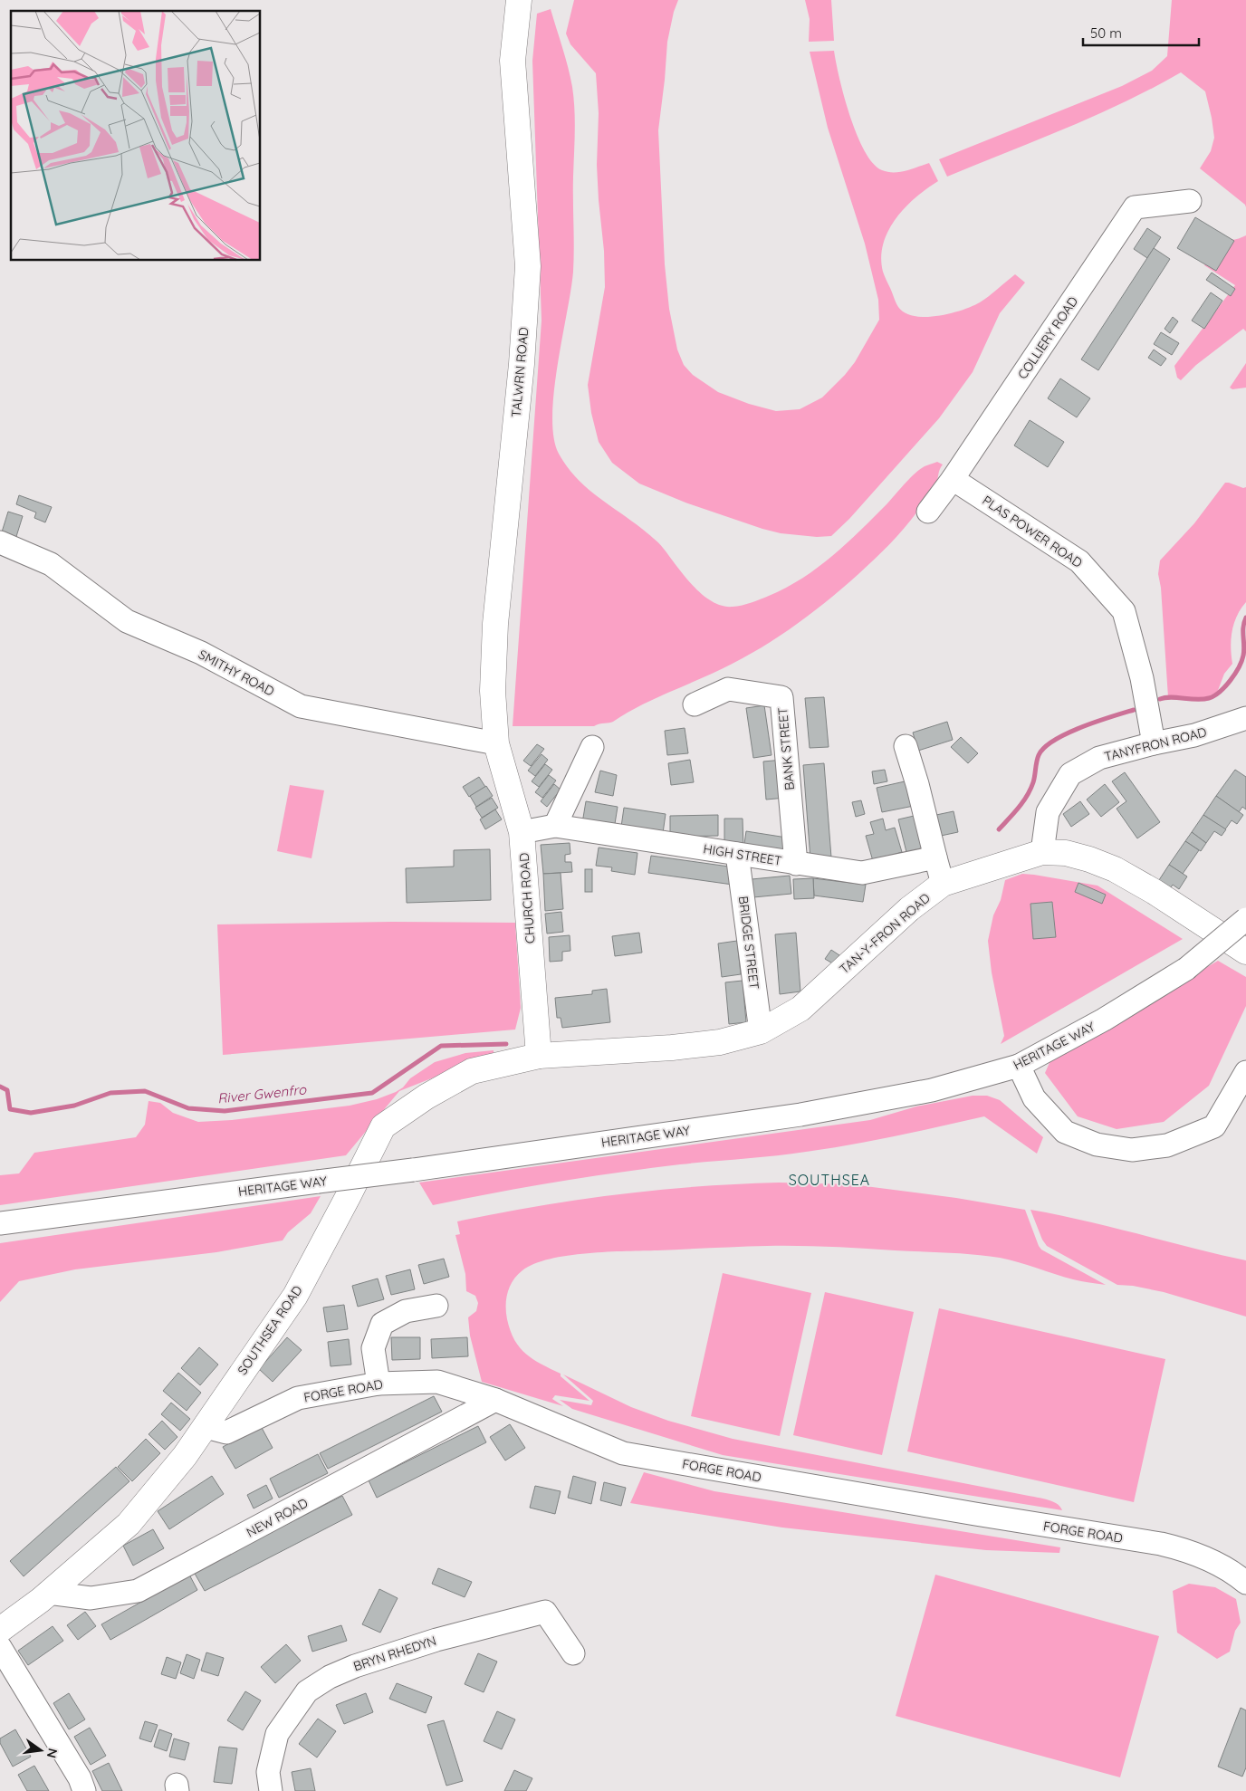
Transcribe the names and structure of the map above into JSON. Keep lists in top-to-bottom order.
{
  "streets": {
    "main road": [
      "TALWRN ROAD",
      "CHURCH ROAD",
      "TAN-Y-FRON ROAD",
      "SOUTHSEA ROAD"
    ],
    "street": [
      "COLLIERY ROAD",
      "PLAS POWER ROAD",
      "SMITHY ROAD",
      "TANYFRON ROAD",
      "BANK STREET",
      "HIGH STREET",
      "BRIDGE STREET",
      "HERITAGE WAY",
      "FORGE ROAD",
      "NEW ROAD",
      "BRYN RHEDYN"
    ]
  },
  "crossings": [
    ["COLLIERY ROAD", "PLAS POWER ROAD"],
    ["TALWRN ROAD", "SMITHY ROAD"],
    ["TALWRN ROAD", "CHURCH ROAD"],
    ["PLAS POWER ROAD", "TANYFRON ROAD"],
    ["SMITHY ROAD", "CHURCH ROAD"],
    ["TANYFRON ROAD", "TAN-Y-FRON ROAD"],
    ["BANK STREET", "HIGH STREET"],
    ["HIGH STREET", "CHURCH ROAD"],
    ["HIGH STREET", "BRIDGE STREET"],
    ["CHURCH ROAD", "TAN-Y-FRON ROAD"],
    ["CHURCH ROAD", "SOUTHSEA ROAD"],
    ["TAN-Y-FRON ROAD", "BRIDGE STREET"],
    ["TAN-Y-FRON ROAD", "SOUTHSEA ROAD"],
    ["SOUTHSEA ROAD", "FORGE ROAD"],
    ["SOUTHSEA ROAD", "NEW ROAD"],
    ["FORGE ROAD", "NEW ROAD"]
  ],
  "districts": ["SOUTHSEA"],
  "water": ["River Gwenfro"],
  "scale_bar": "50 m",
  "north": "right"
}
